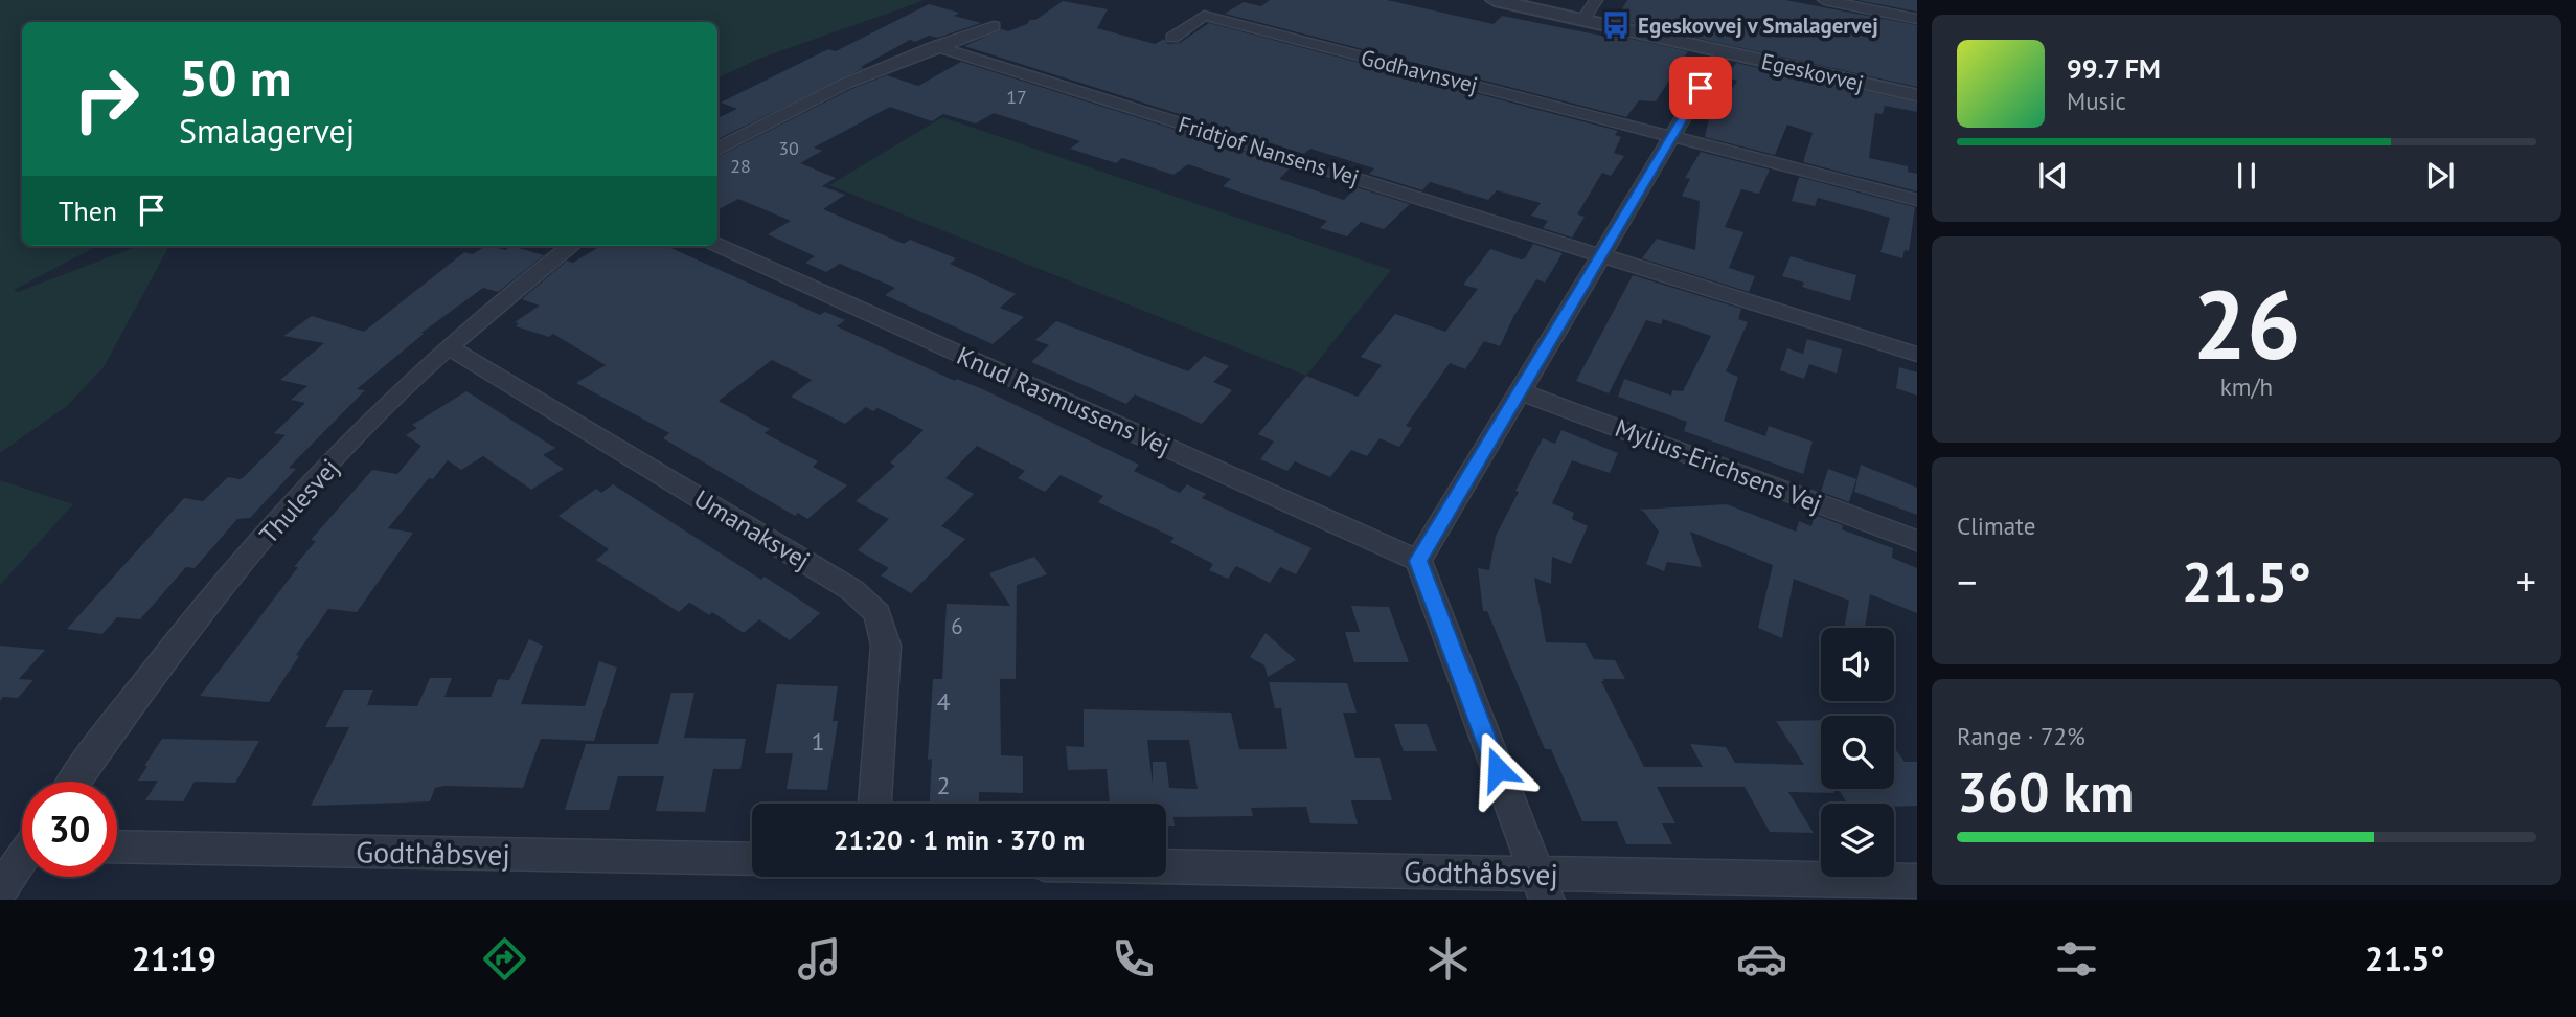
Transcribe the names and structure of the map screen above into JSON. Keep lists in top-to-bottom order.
{
  "streets": {
    "street": [
      "Godhavnsvej",
      "Egeskovvej",
      "Fridtjof Nansens Vej",
      "Knud Rasmussens Vej",
      "Mylius-Erichsens Vej",
      "Thulesvej",
      "Umanaksvej",
      "Godthåbsvej"
    ]
  },
  "crossings": [
    ["Thulesvej", "Umanaksvej"]
  ],
  "places": {
    "bus stop": ["Egeskovvej v Smalagervej"]
  },
  "house_numbers": [
    "17",
    "30",
    "28",
    "6",
    "4",
    "1",
    "2"
  ],
  "page": {
    "turn": ["50 m", "Smalagervej"],
    "song": ["99.7 FM", "Music"],
    "then": "Then",
    "tile": [
      ["26", "km/h"],
      "Climate",
      ["Range · 72%", "360 km"]
    ],
    "heat": ["−", "21.5°", "+"],
    "limit": "30",
    "trip": "21:20 · 1 min · 370 m",
    "tabs": ["21:19", "21.5°"]
  }
}
